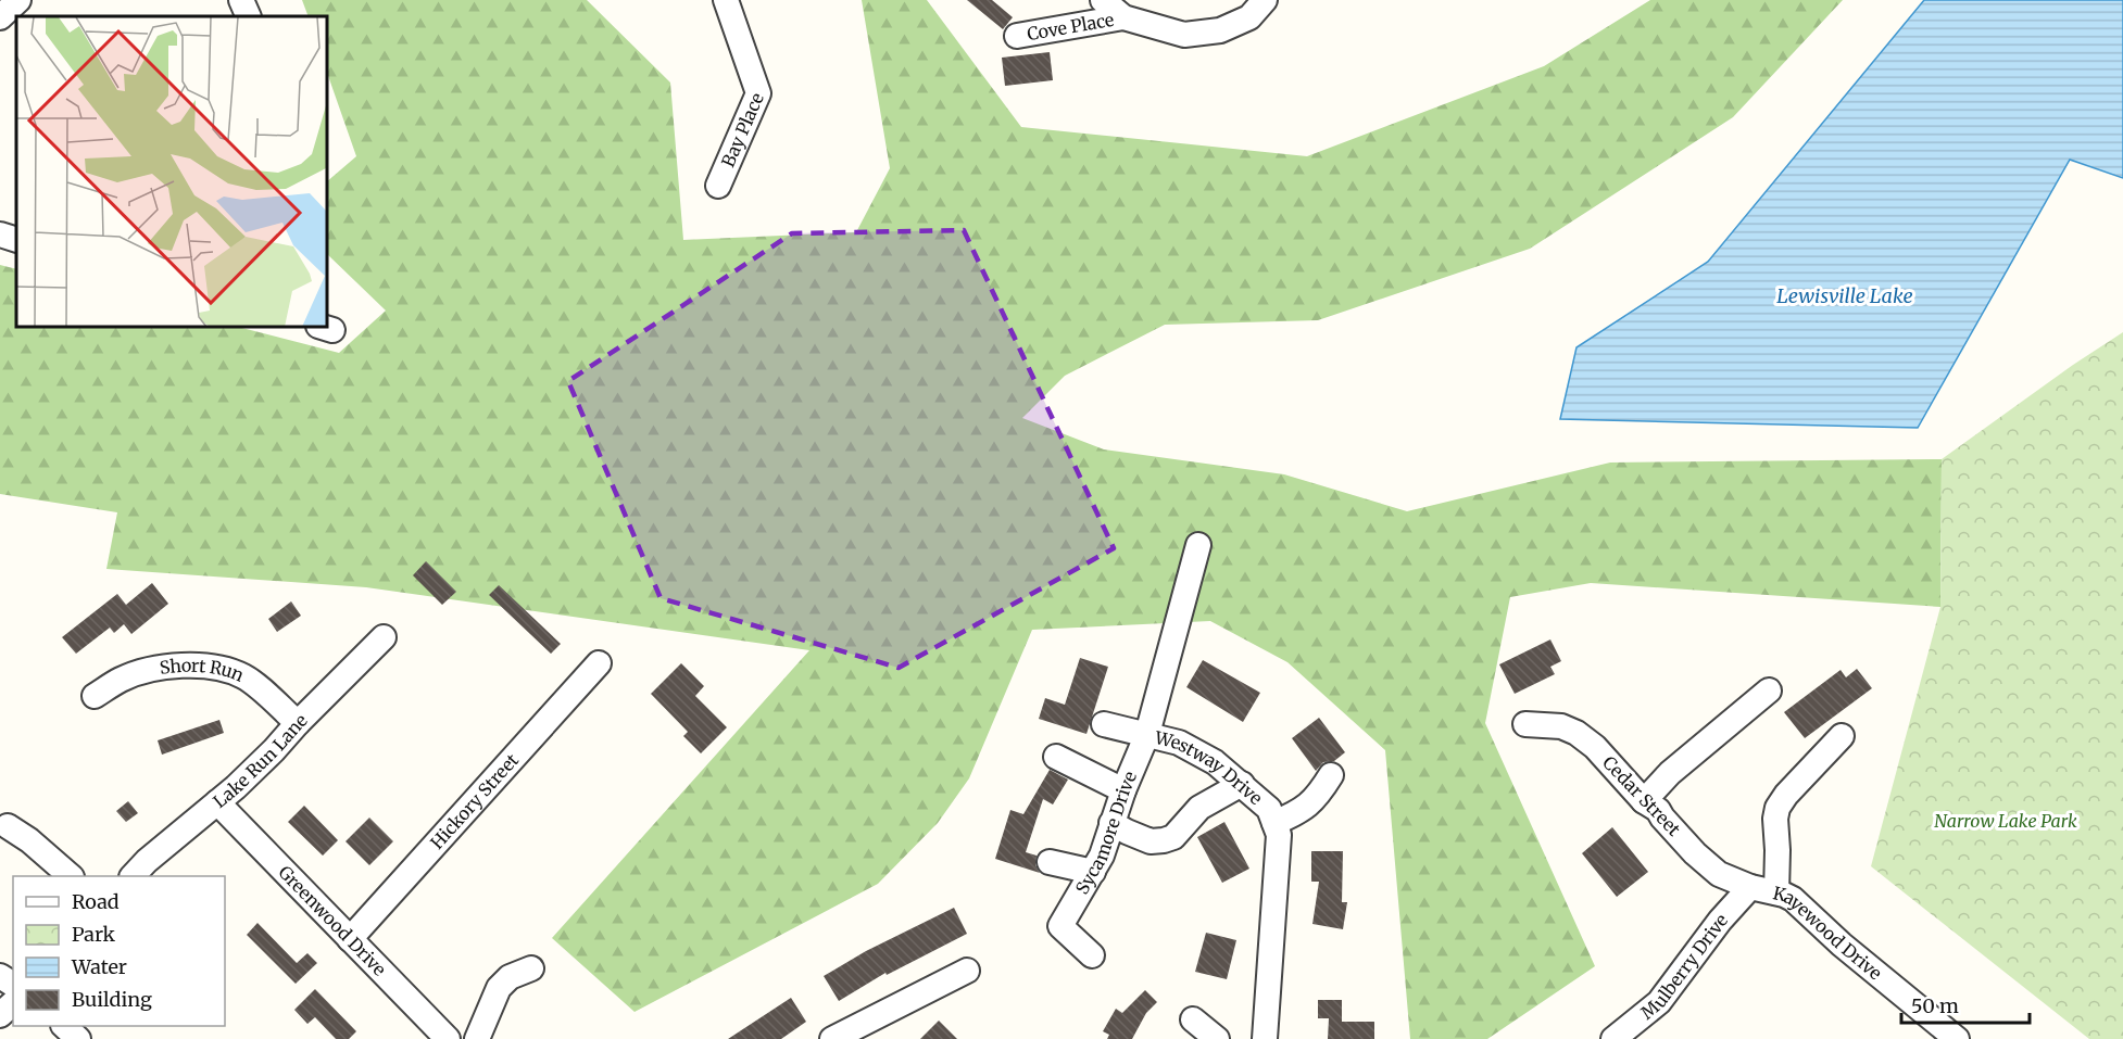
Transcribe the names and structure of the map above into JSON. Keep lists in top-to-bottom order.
{
  "streets": {
    "street": [
      "Cove Place",
      "Bay Place",
      "Short Run",
      "Lake Run Lane",
      "Westway Drive",
      "Cedar Street",
      "Hickory Street",
      "Sycamore Drive",
      "Greenwood Drive",
      "Kayewood Drive",
      "Mulberry Drive"
    ]
  },
  "crossings": [
    ["Short Run", "Lake Run Lane"],
    ["Lake Run Lane", "Greenwood Drive"],
    ["Westway Drive", "Sycamore Drive"],
    ["Cedar Street", "Kayewood Drive"],
    ["Cedar Street", "Mulberry Drive"],
    ["Hickory Street", "Greenwood Drive"],
    ["Kayewood Drive", "Mulberry Drive"]
  ],
  "water": ["Lewisville Lake"],
  "parks": ["Narrow Lake Park"],
  "legend": [
    "Road",
    "Park",
    "Water",
    "Building"
  ],
  "scale_bar": "50 m"
}
